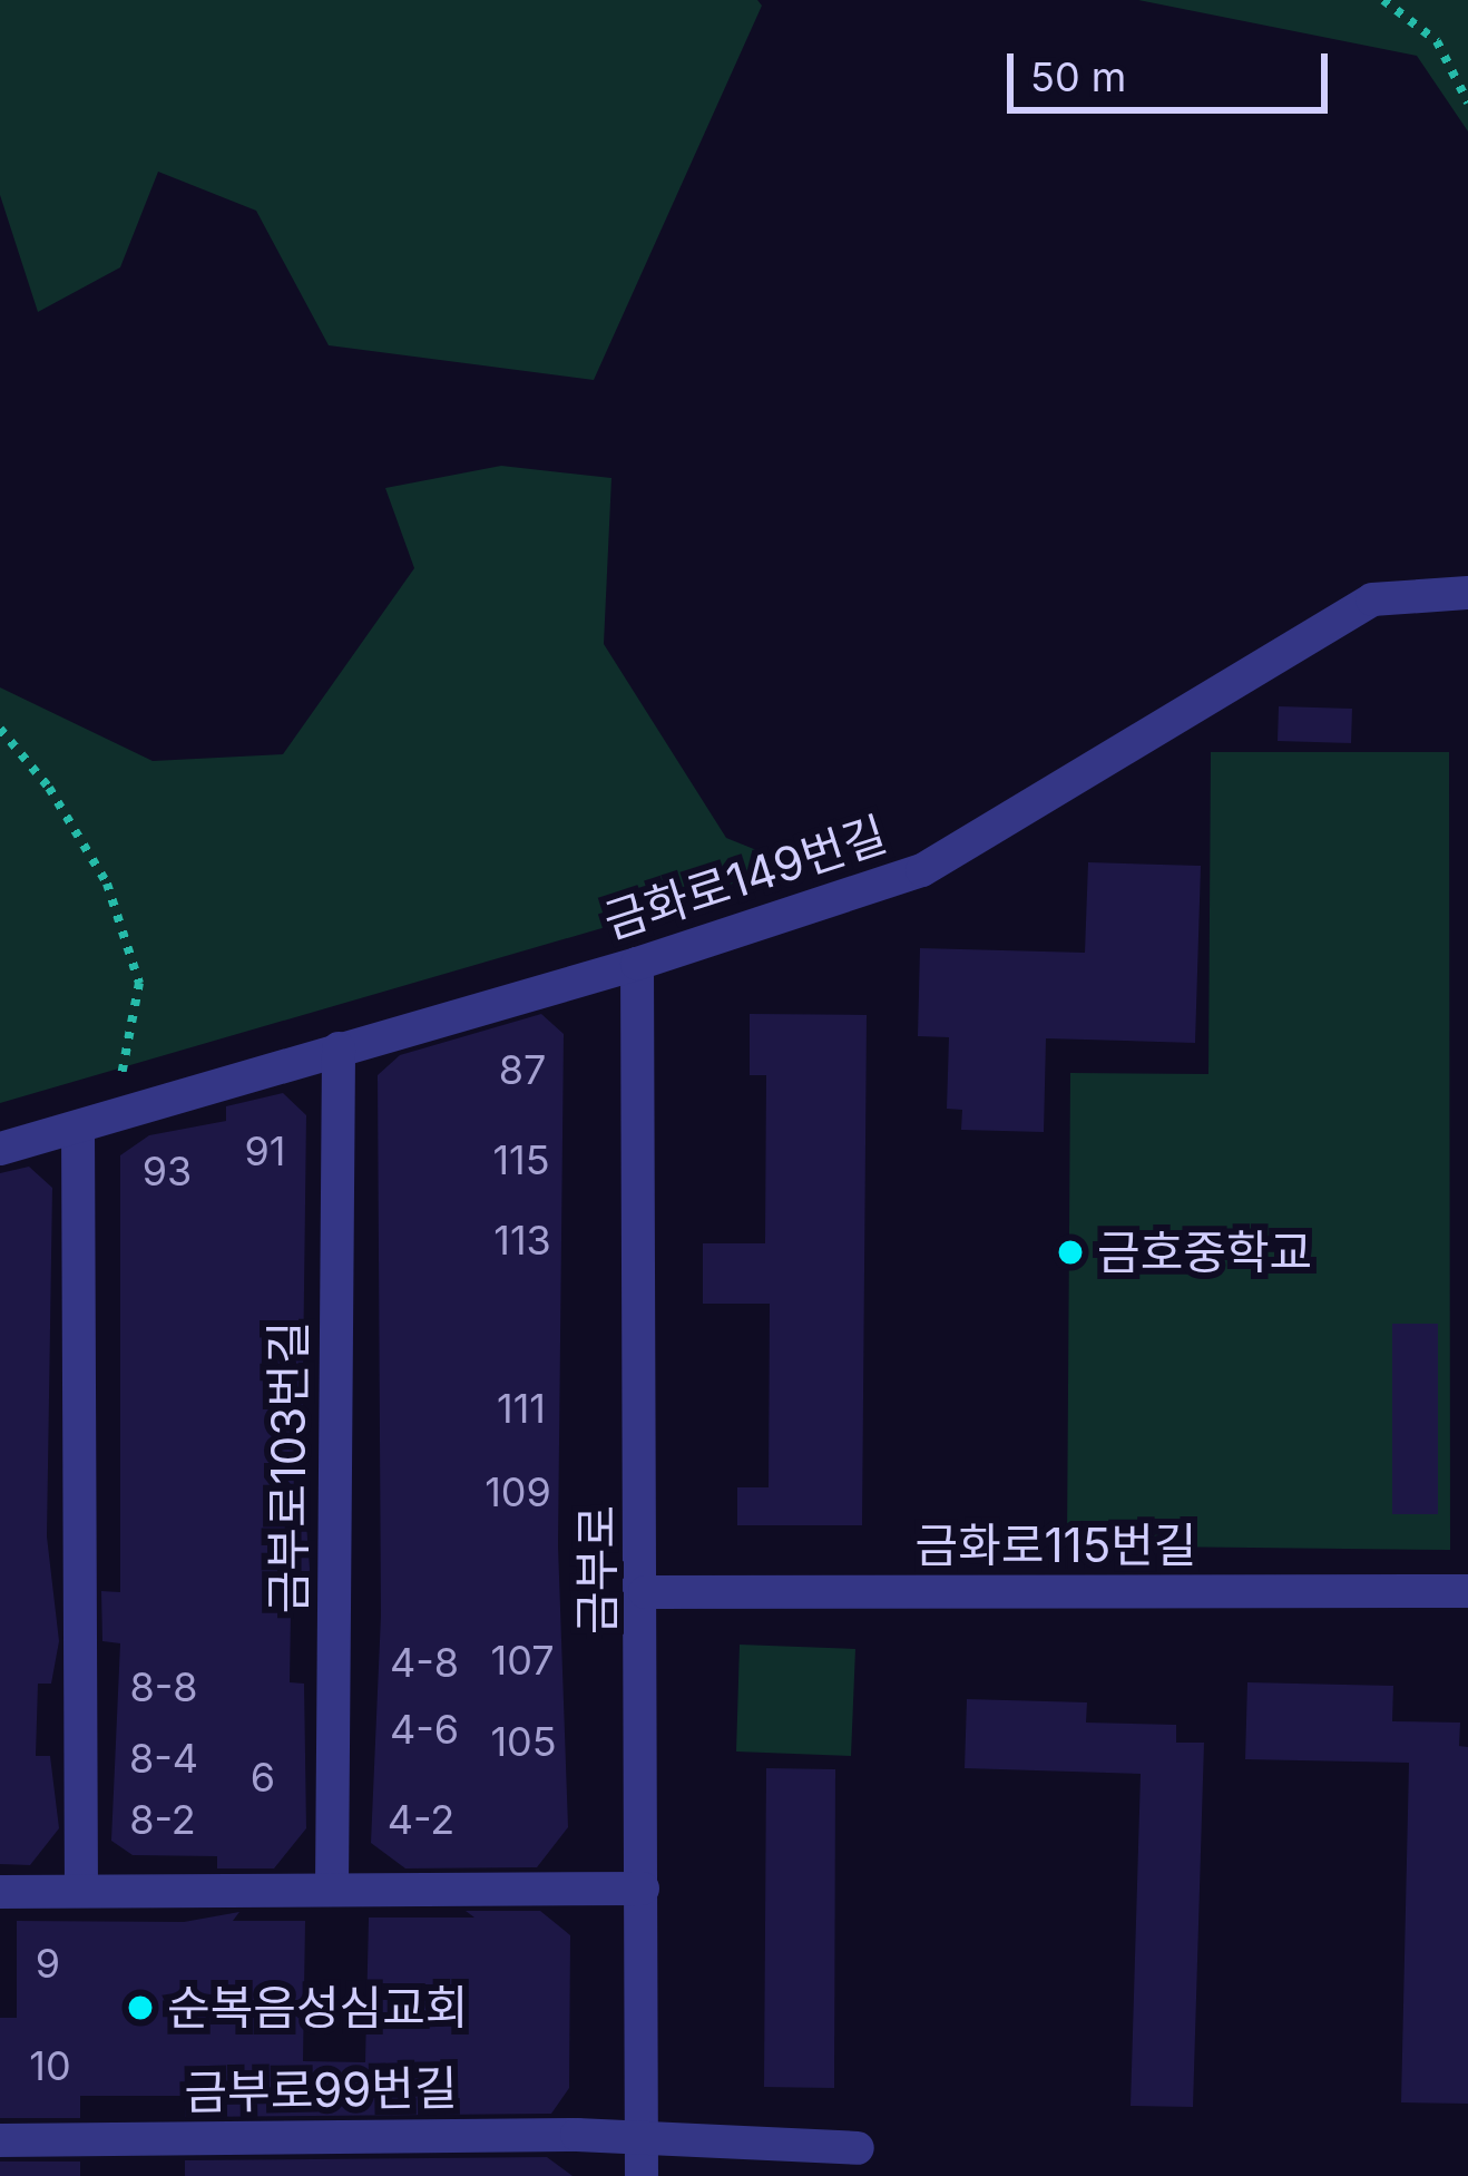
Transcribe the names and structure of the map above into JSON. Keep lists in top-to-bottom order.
{
  "streets": {
    "street": [
      "금화로149번길",
      "금부로103번길",
      "금화로115번길",
      "금부로",
      "금부로99번길"
    ]
  },
  "crossings": [
    ["금화로149번길", "금부로103번길"],
    ["금화로149번길", "금부로"],
    ["금화로115번길", "금부로"],
    ["금부로", "금부로99번길"]
  ],
  "places": ["금호중학교", "순복음성심교회"],
  "house_numbers": [
    "87",
    "91",
    "115",
    "93",
    "113",
    "111",
    "109",
    "107",
    "4-8",
    "8-8",
    "4-6",
    "105",
    "8-4",
    "6",
    "8-2",
    "4-2",
    "9",
    "10"
  ],
  "scale_bar": "50 m"
}
